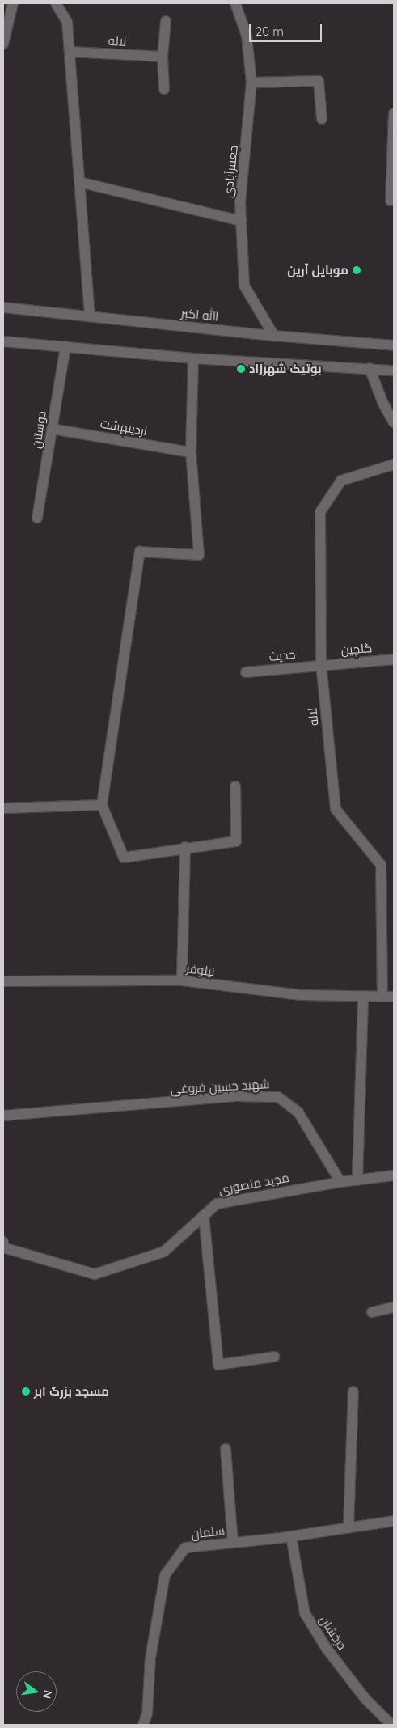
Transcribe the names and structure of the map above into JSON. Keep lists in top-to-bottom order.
{
  "streets": {
    "street": [
      "لاله",
      "جعفرآبادی",
      "الله اکبر",
      "اردیبهشت",
      "دوستان",
      "گلچین",
      "حدیث",
      "نیلوفر",
      "شهید حسین فروغی",
      "مجید منصوری",
      "سلمان",
      "درخشان"
    ]
  },
  "crossings": [
    ["لاله", "گلچین"],
    ["لاله", "حدیث"],
    ["لاله", "نیلوفر"],
    ["جعفرآبادی", "الله اکبر"],
    ["اردیبهشت", "دوستان"],
    ["گلچین", "حدیث"],
    ["شهید حسین فروغی", "مجید منصوری"],
    ["سلمان", "درخشان"]
  ],
  "places": ["موبایل آرین", "بوتیک شهرزاد", "مسجد بزرگ ابر"],
  "scale_bar": "20 m",
  "north": "right"
}
